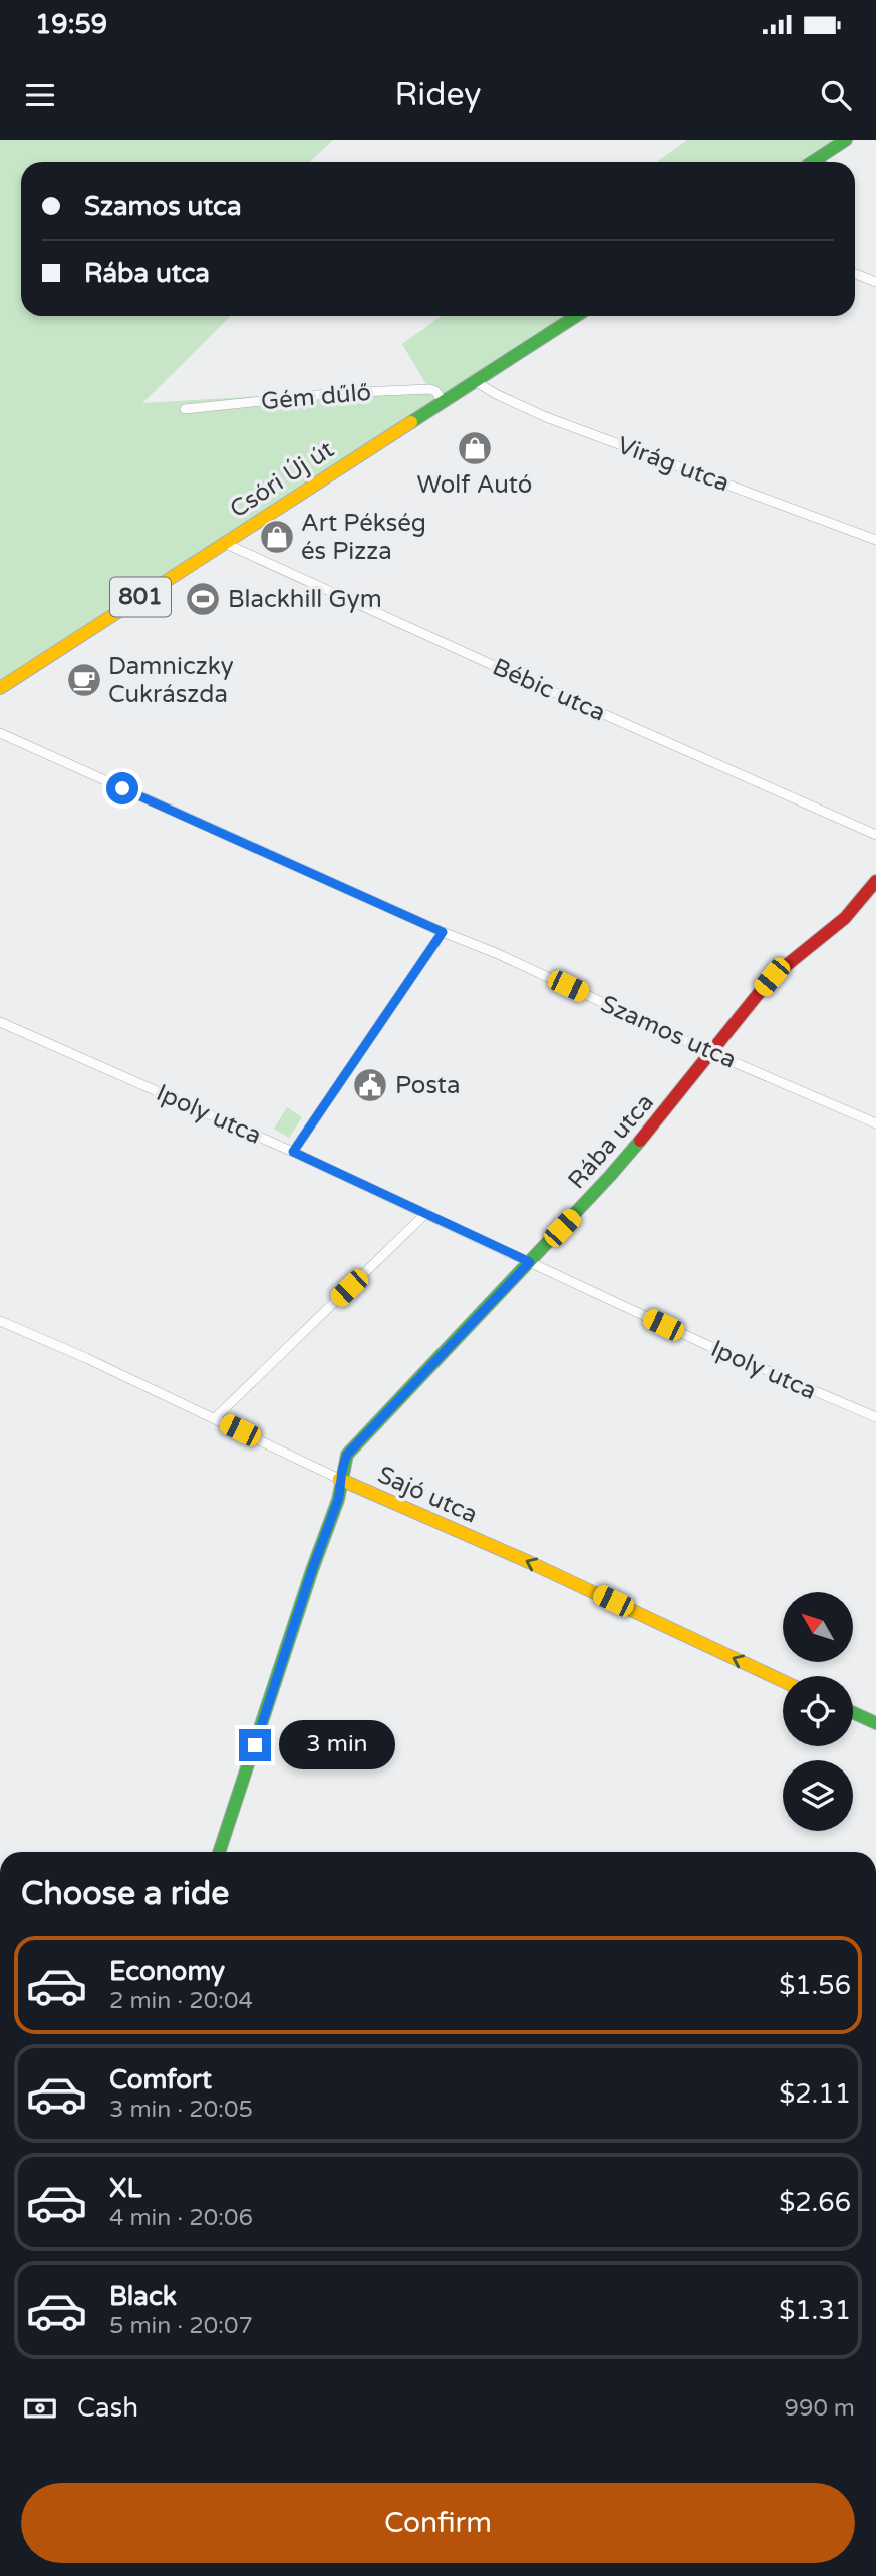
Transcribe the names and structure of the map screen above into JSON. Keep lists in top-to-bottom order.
{
  "streets": {
    "street": [
      "Gém dűlő",
      "Virág utca",
      "Csóri Új út",
      "801",
      "Bébic utca",
      "Szamos utca",
      "Ipoly utca",
      "Rába utca",
      "Sajó utca"
    ]
  },
  "crossings": [
    ["Gém dűlő", "Csóri Új út"],
    ["Virág utca", "Csóri Új út"],
    ["Csóri Új út", "Bébic utca"],
    ["Szamos utca", "Rába utca"],
    ["Ipoly utca", "Rába utca"],
    ["Rába utca", "Sajó utca"]
  ],
  "one_way": ["Sajó utca"],
  "places": {
    "shop": ["Wolf Autó", "Art Pékség és Pizza"],
    "sports": ["Blackhill Gym"],
    "cafe": ["Damniczky Cukrászda"],
    "public building": ["Posta"]
  },
  "north": "top left",
  "page": {
    "status": "19:59",
    "header": "Ridey",
    "banner": ["Szamos utca", "Rába utca"],
    "bubble": "3 min",
    "heading": "Choose a ride",
    "list": [
      {
        "name": "Economy",
        "note": "2 min · 20:04",
        "value": "$1.56"
      },
      {
        "name": "Comfort",
        "note": "3 min · 20:05",
        "value": "$2.11"
      },
      {
        "name": "XL",
        "note": "4 min · 20:06",
        "value": "$2.66"
      },
      {
        "name": "Black",
        "note": "5 min · 20:07",
        "value": "$1.31"
      }
    ],
    "pay": ["Cash", "990 m"],
    "buttons": "Confirm"
  }
}
